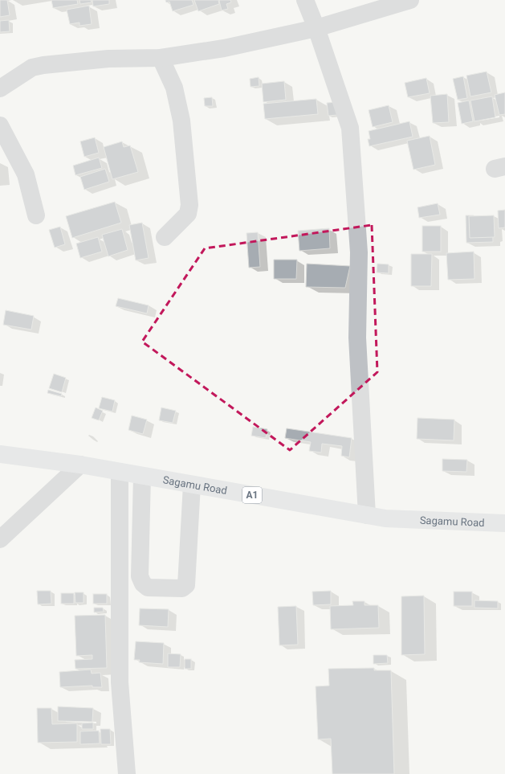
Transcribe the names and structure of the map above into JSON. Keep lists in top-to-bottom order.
{
  "streets": {
    "highway": ["Sagamu Road", "A1"]
  }
}
